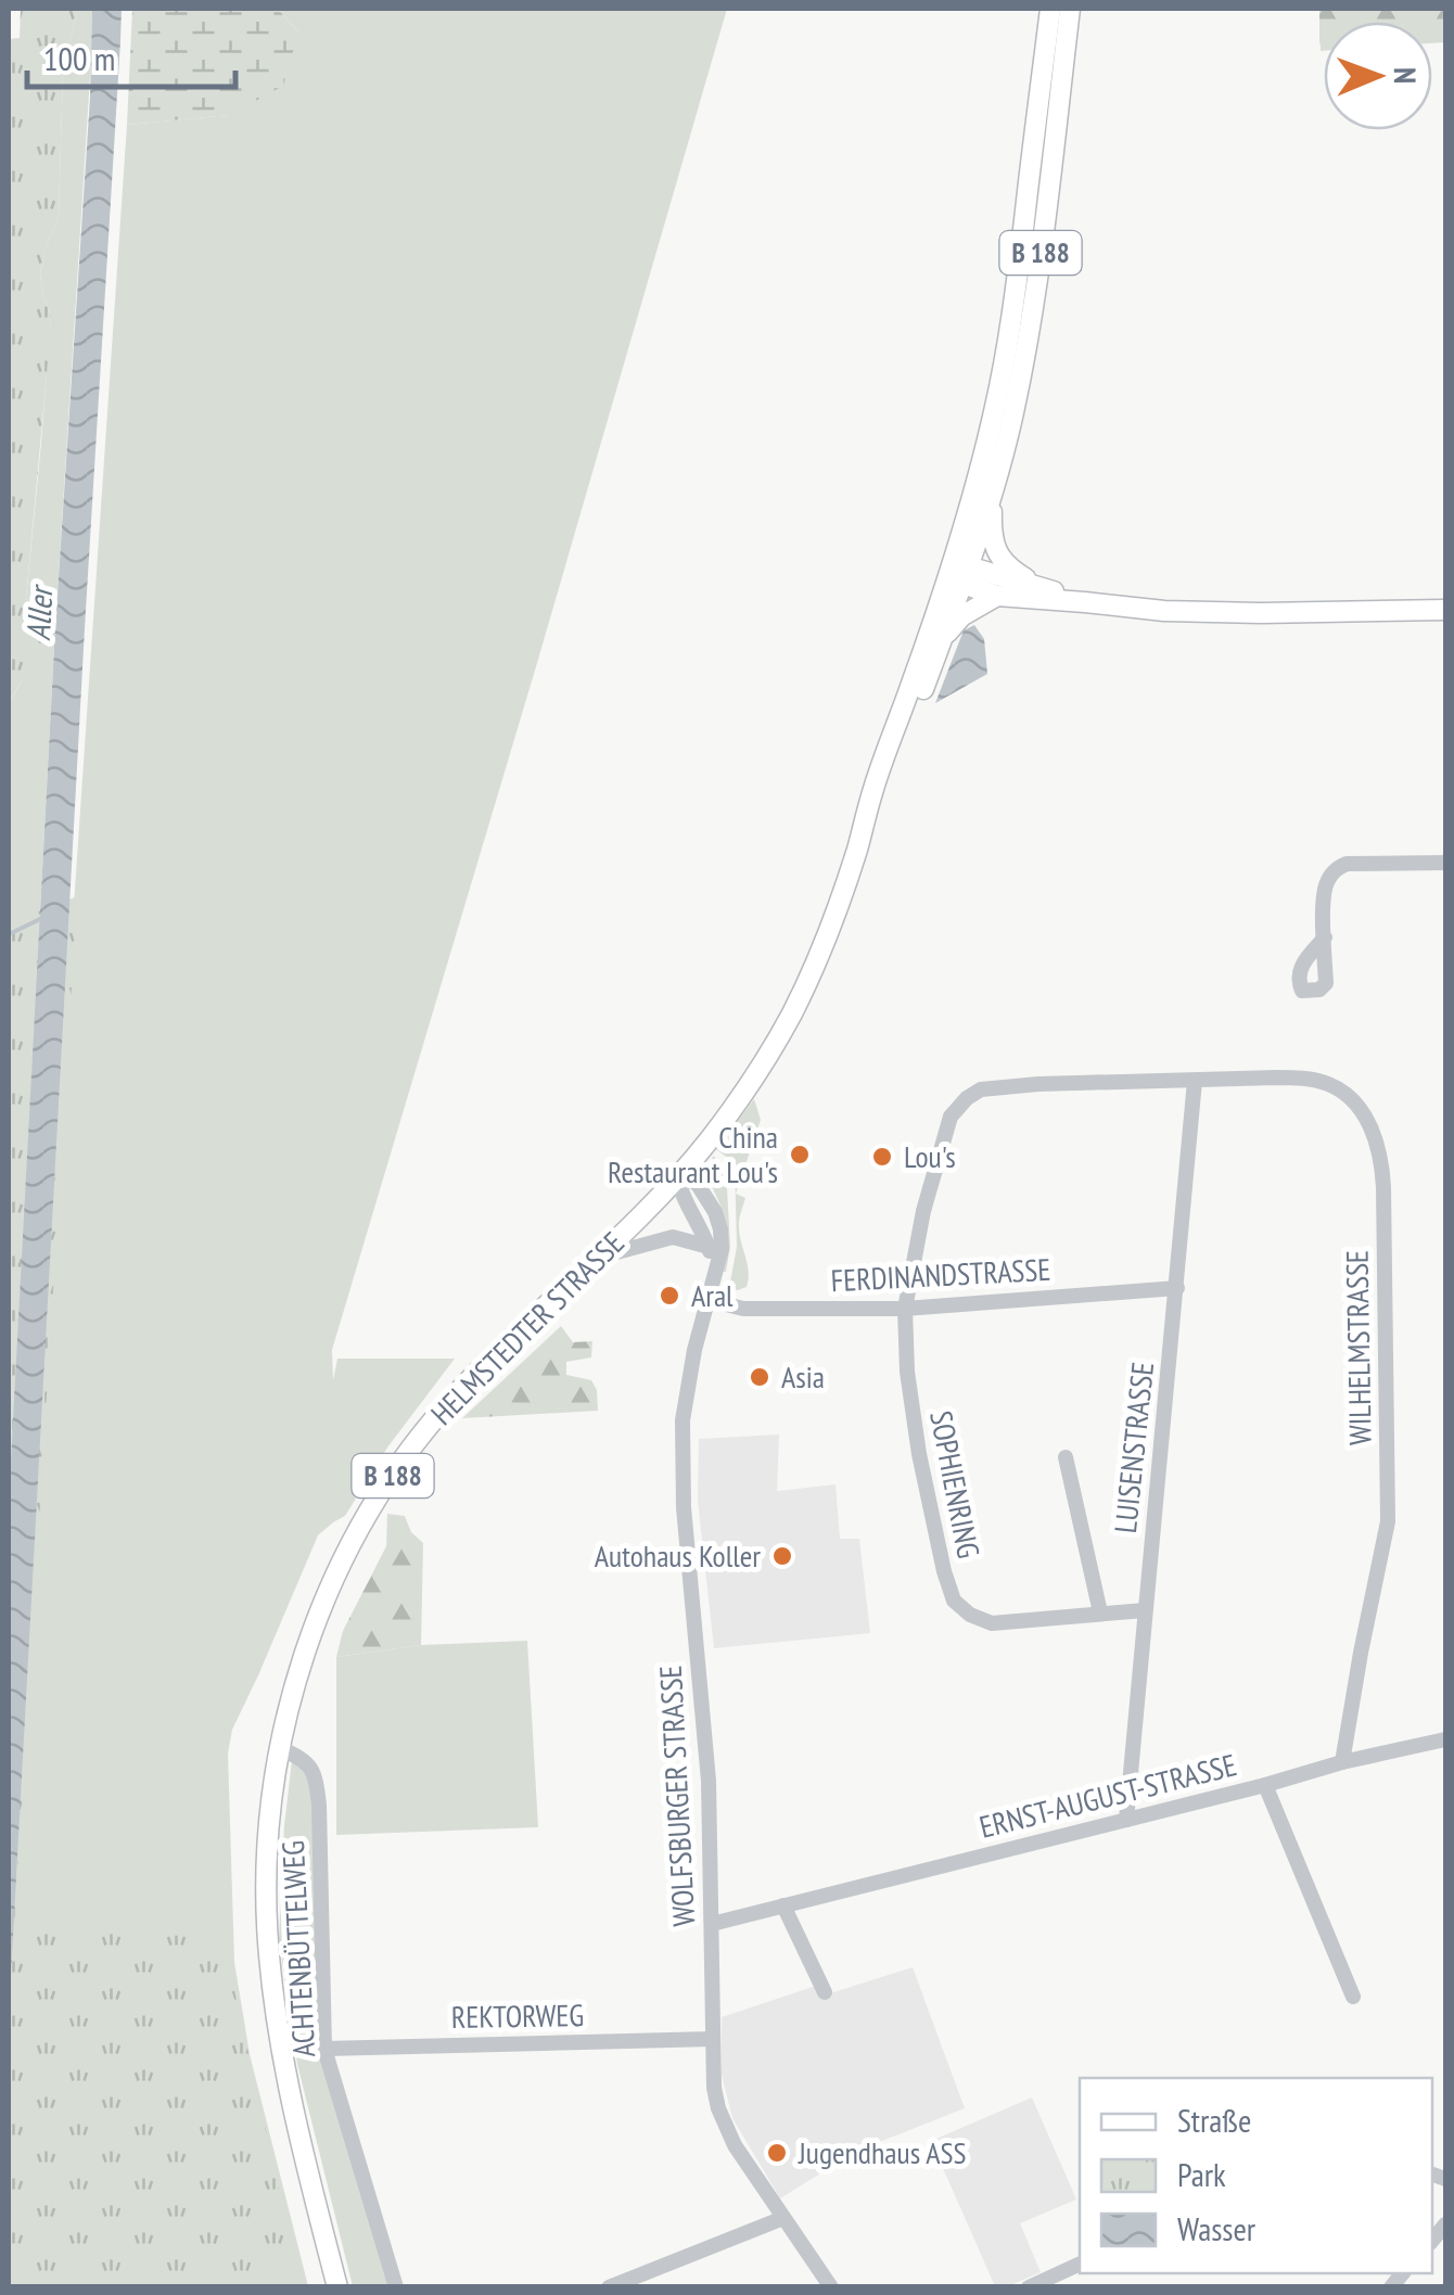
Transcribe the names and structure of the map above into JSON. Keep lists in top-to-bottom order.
{
  "streets": {
    "main road": ["B 188", "HELMSTEDTER STRASSE"],
    "street": [
      "FERDINANDSTRASSE",
      "WILHELMSTRASSE",
      "LUISENSTRASSE",
      "SOPHIENRING",
      "WOLFSBURGER STRASSE",
      "ERNST-AUGUST-STRASSE",
      "ACHTENBÜTTELWEG",
      "REKTORWEG"
    ]
  },
  "crossings": [
    ["B 188", "HELMSTEDTER STRASSE"],
    ["FERDINANDSTRASSE", "WILHELMSTRASSE"],
    ["FERDINANDSTRASSE", "LUISENSTRASSE"],
    ["FERDINANDSTRASSE", "SOPHIENRING"],
    ["FERDINANDSTRASSE", "WOLFSBURGER STRASSE"],
    ["HELMSTEDTER STRASSE", "WOLFSBURGER STRASSE"],
    ["HELMSTEDTER STRASSE", "ACHTENBÜTTELWEG"],
    ["WILHELMSTRASSE", "LUISENSTRASSE"],
    ["WILHELMSTRASSE", "SOPHIENRING"],
    ["WILHELMSTRASSE", "ERNST-AUGUST-STRASSE"],
    ["LUISENSTRASSE", "SOPHIENRING"],
    ["LUISENSTRASSE", "ERNST-AUGUST-STRASSE"],
    ["WOLFSBURGER STRASSE", "ERNST-AUGUST-STRASSE"],
    ["WOLFSBURGER STRASSE", "REKTORWEG"],
    ["ACHTENBÜTTELWEG", "REKTORWEG"]
  ],
  "water": ["Aller"],
  "places": [
    "China Restaurant Lou's",
    "Lou's",
    "Aral",
    "Asia",
    "Autohaus Koller",
    "Jugendhaus ASS"
  ],
  "legend": ["Straße", "Park", "Wasser"],
  "scale_bar": "100 m",
  "north": "right"
}
